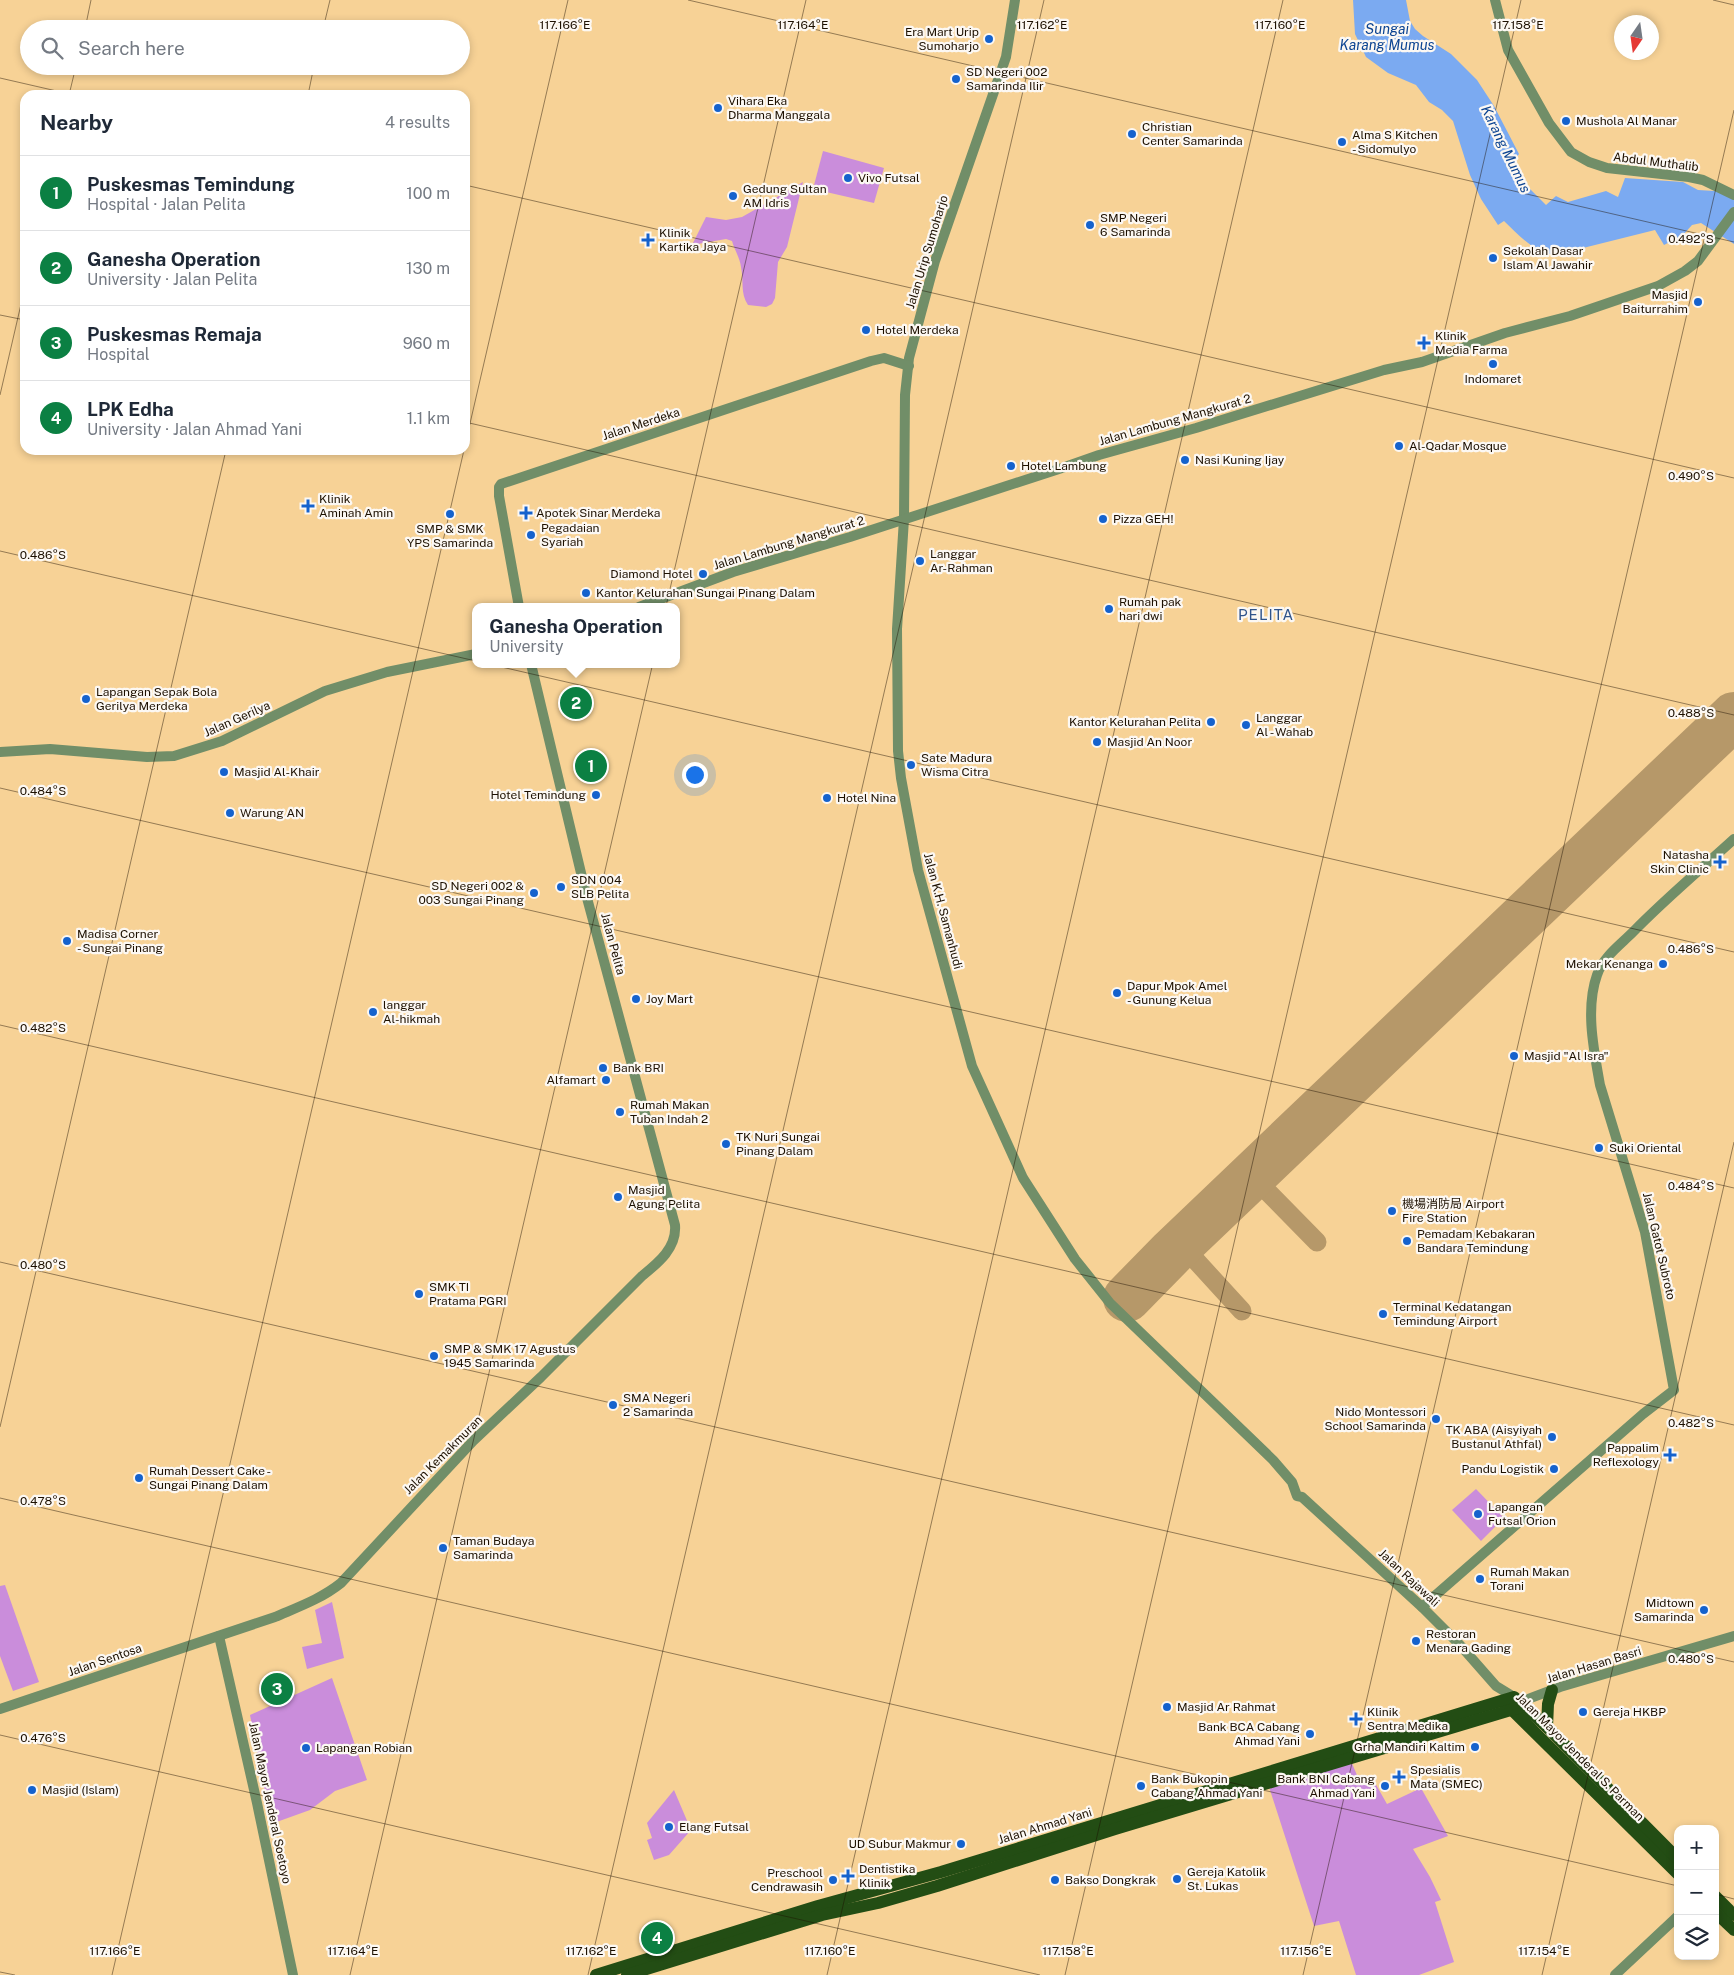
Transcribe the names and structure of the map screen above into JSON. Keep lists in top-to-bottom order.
{
  "streets": {
    "main road": ["Jalan Mayor Jenderal S. Parman", "Jalan Ahmad Yani"],
    "street": [
      "Abdul Muthalib",
      "Jalan Urip Sumoharjo",
      "Jalan Lambung Mangkurat 2",
      "Jalan Merdeka",
      "Jalan Gerilya",
      "Jalan K.H. Samanhudi",
      "Jalan Pelita",
      "Jalan Gatot Subroto",
      "Jalan Kemakmuran",
      "Jalan Rajawali",
      "Jalan Sentosa",
      "Jalan Hasan Basri",
      "Jalan Mayor Jenderal Soetoyo"
    ]
  },
  "crossings": [
    ["Jalan Urip Sumoharjo", "Jalan Lambung Mangkurat 2"],
    ["Jalan Urip Sumoharjo", "Jalan Merdeka"],
    ["Jalan Urip Sumoharjo", "Jalan K.H. Samanhudi"],
    ["Jalan Lambung Mangkurat 2", "Jalan K.H. Samanhudi"],
    ["Jalan K.H. Samanhudi", "Jalan Rajawali"],
    ["Jalan Pelita", "Jalan Kemakmuran"],
    ["Jalan Gatot Subroto", "Jalan Rajawali"],
    ["Jalan Kemakmuran", "Jalan Sentosa"],
    ["Jalan Kemakmuran", "Jalan Mayor Jenderal Soetoyo"],
    ["Jalan Rajawali", "Jalan Mayor Jenderal S. Parman"],
    ["Jalan Sentosa", "Jalan Mayor Jenderal Soetoyo"],
    ["Jalan Hasan Basri", "Jalan Mayor Jenderal S. Parman"],
    ["Jalan Hasan Basri", "Jalan Ahmad Yani"],
    ["Jalan Mayor Jenderal S. Parman", "Jalan Ahmad Yani"]
  ],
  "districts": ["PELITA"],
  "water": ["Sungai Karang Mumus", "Karang Mumus"],
  "places": {
    "other": [
      "Era Mart Urip Sumoharjo",
      "SD Negeri 002 Samarinda Ilir",
      "Vihara Eka Dharma Manggala",
      "Mushola Al Manar",
      "Christian Center Samarinda",
      "Alma S Kitchen - Sidomulyo",
      "Vivo Futsal",
      "Gedung Sultan AM Idris",
      "SMP Negeri 6 Samarinda",
      "Sekolah Dasar Islam Al Jawahir",
      "Masjid Baiturrahim",
      "Hotel Merdeka",
      "Indomaret",
      "Al-Qadar Mosque",
      "Nasi Kuning Ijay",
      "Hotel Lambung",
      "SMP & SMK YPS Samarinda",
      "Pizza GEH!",
      "Pegadaian Syariah",
      "Langgar Ar-Rahman",
      "Diamond Hotel",
      "Kantor Kelurahan Sungai Pinang Dalam",
      "Rumah pak hari dwi",
      "Lapangan Sepak Bola Gerilya Merdeka",
      "Kantor Kelurahan Pelita",
      "Langgar Al - Wahab",
      "Masjid An Noor",
      "Sate Madura Wisma Citra",
      "Masjid Al-Khair",
      "Hotel Temindung",
      "Hotel Nina",
      "Warung AN",
      "SDN 004 SLB Pelita",
      "SD Negeri 002 & 003 Sungai Pinang",
      "Madisa Corner - Sungai Pinang",
      "Mekar Kenanga",
      "Dapur Mpok Amel - Gunung Kelua",
      "Joy Mart",
      "langgar Al-hikmah",
      "Masjid \"Al Isra\"",
      "Bank BRI",
      "Alfamart",
      "Rumah Makan Tuban Indah 2",
      "TK Nuri Sungai Pinang Dalam",
      "Suki Oriental",
      "Masjid Agung Pelita",
      "機場消防局 Airport Fire Station",
      "Pemadam Kebakaran Bandara Temindung",
      "SMK TI Pratama PGRI",
      "Terminal Kedatangan Temindung Airport",
      "SMP & SMK 17 Agustus 1945 Samarinda",
      "SMA Negeri 2 Samarinda",
      "Nido Montessori School Samarinda",
      "TK ABA (Aisyiyah Bustanul Athfal)",
      "Pandu Logistik",
      "Rumah Dessert Cake - Sungai Pinang Dalam",
      "Lapangan Futsal Orion",
      "Taman Budaya Samarinda",
      "Rumah Makan Torani",
      "Midtown Samarinda",
      "Restoran Menara Gading",
      "Masjid Ar Rahmat",
      "Gereja HKBP",
      "Bank BCA Cabang Ahmad Yani",
      "Grha Mandiri Kaltim",
      "Lapangan Robian",
      "Bank Bukopin Cabang Ahmad Yani",
      "Bank BNI Cabang Ahmad Yani",
      "Masjid (Islam)",
      "Elang Futsal",
      "UD Subur Makmur",
      "Gereja Katolik St. Lukas",
      "Preschool Cendrawasih",
      "Bakso Dongkrak"
    ],
    "health": [
      "Klinik Kartika Jaya",
      "Klinik Media Farma",
      "Klinik Aminah Amin",
      "Apotek Sinar Merdeka",
      "Natasha Skin Clinic",
      "Pappalim Reflexology",
      "Klinik Sentra Medika",
      "Spesialis Mata (SMEC)",
      "Dentistika Klinik"
    ]
  },
  "north": "bottom",
  "page": {
    "search": "Search here",
    "heading": ["Nearby", "4 results"],
    "list": [
      {
        "mark": "1",
        "name": "Puskesmas Temindung",
        "note": "Hospital · Jalan Pelita",
        "value": "100 m"
      },
      {
        "mark": "2",
        "name": "Ganesha Operation",
        "note": "University · Jalan Pelita",
        "value": "130 m"
      },
      {
        "mark": "3",
        "name": "Puskesmas Remaja",
        "note": "Hospital",
        "value": "960 m"
      },
      {
        "mark": "4",
        "name": "LPK Edha",
        "note": "University · Jalan Ahmad Yani",
        "value": "1.1 km"
      }
    ],
    "popup": ["Ganesha Operation", "University"],
    "pins": [
      "2",
      "1",
      "3",
      "4"
    ],
    "map_buttons": ["+", "−"]
  },
  "coordinates": [
    "117.166°E",
    "117.164°E",
    "117.162°E",
    "117.160°E",
    "117.158°E",
    "0.492°S",
    "0.490°S",
    "0.486°S",
    "0.488°S",
    "0.484°S",
    "0.482°S",
    "0.480°S",
    "0.478°S",
    "0.476°S",
    "117.156°E",
    "117.154°E"
  ]
}
